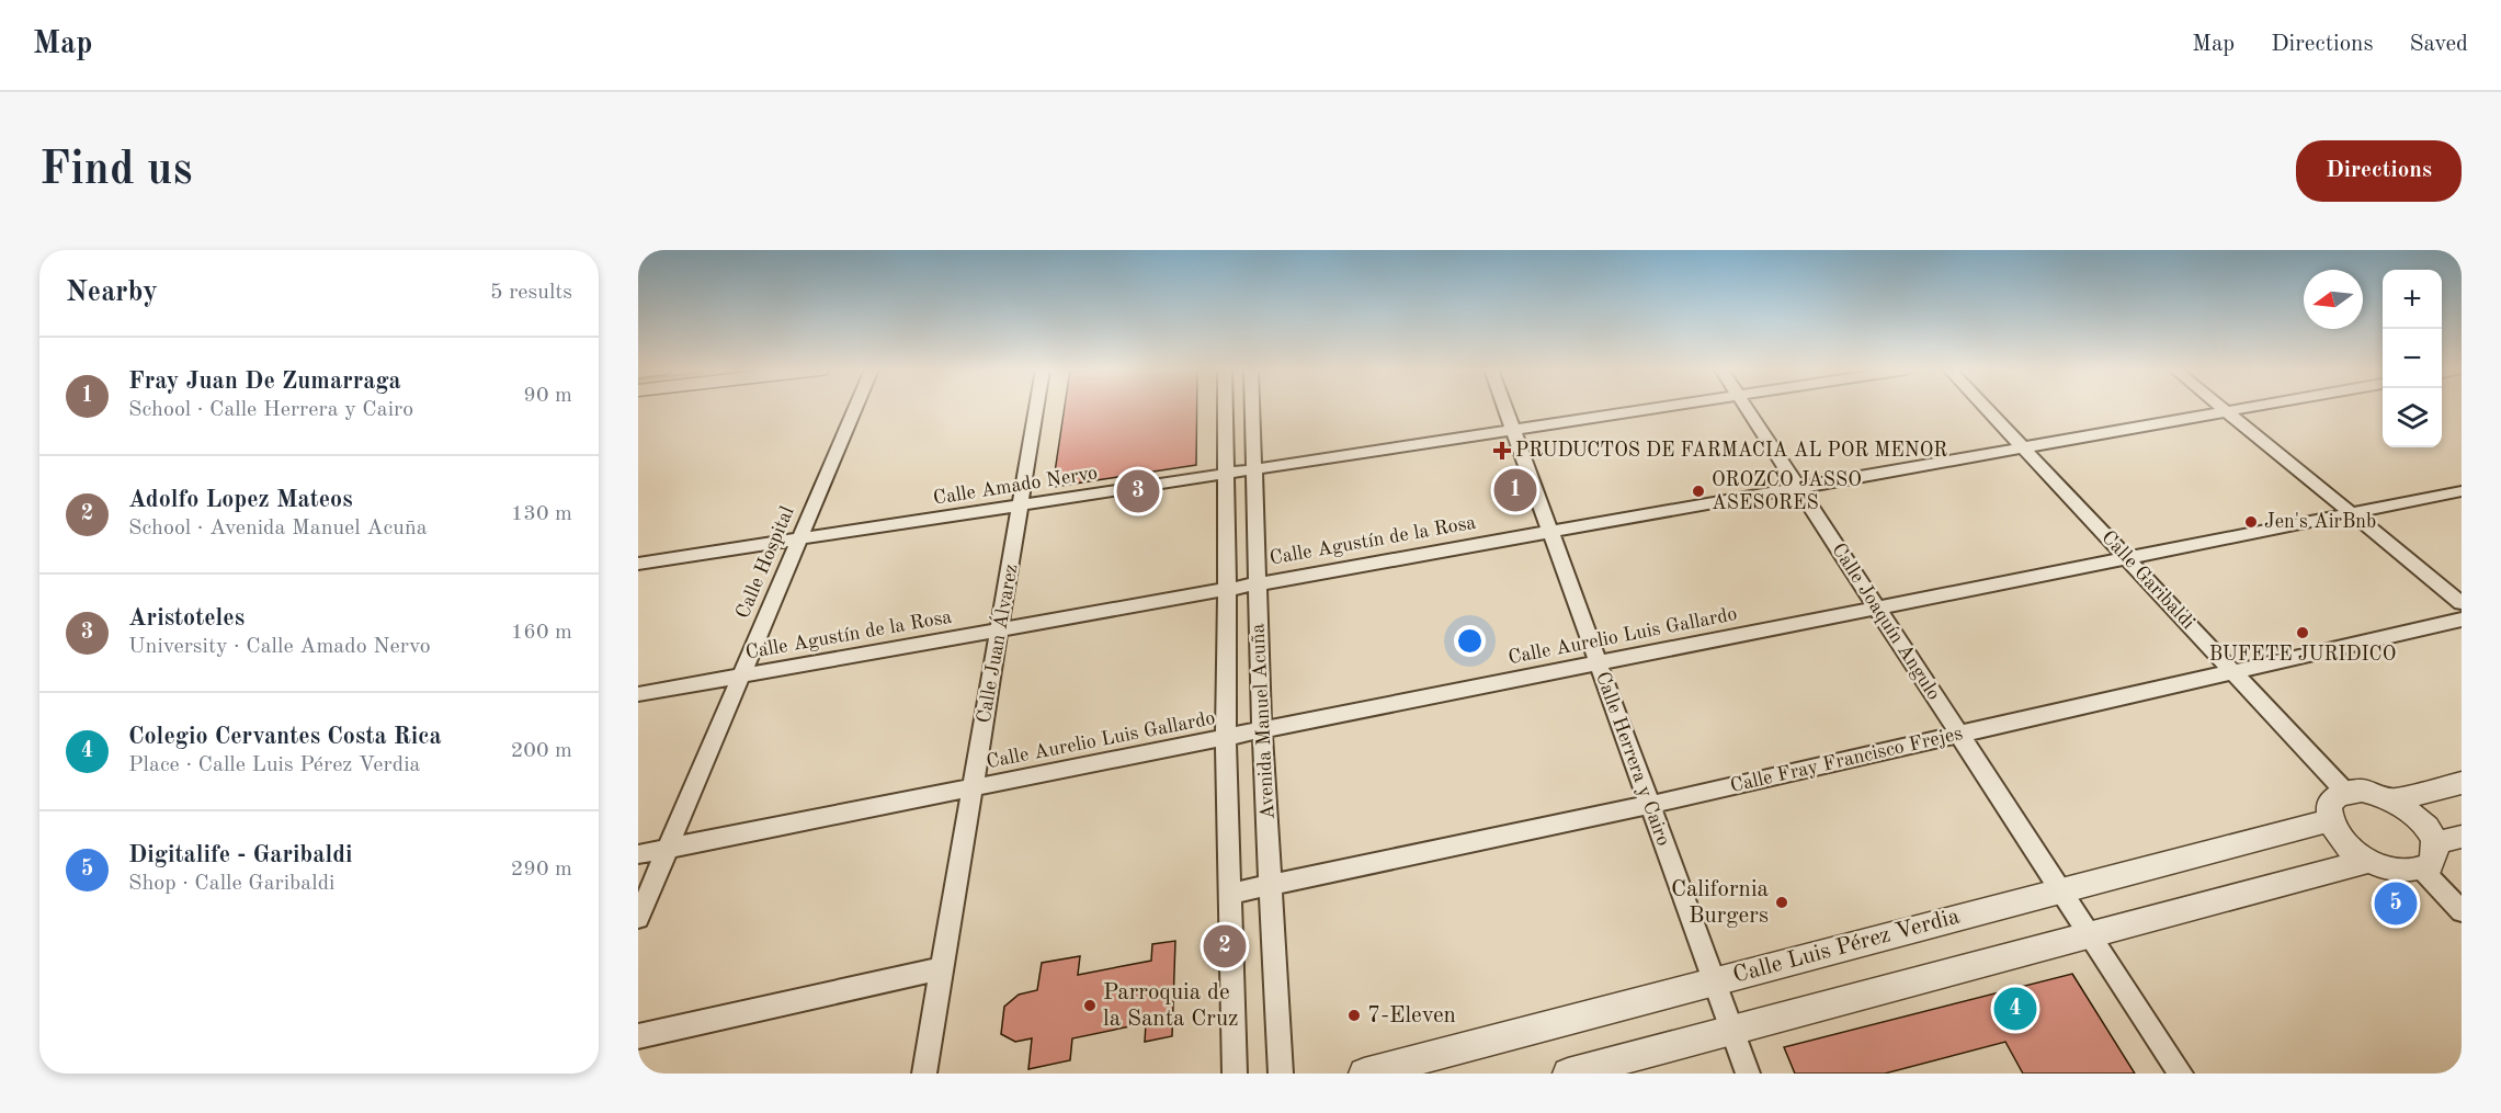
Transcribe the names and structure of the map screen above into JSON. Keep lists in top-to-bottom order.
{
  "streets": {
    "street": [
      "Calle Amado Nervo",
      "Calle Agustín de la Rosa",
      "Calle Hospital",
      "Calle Garibaldi",
      "Calle Joaquín Angulo",
      "Calle Aurelio Luis Gallardo",
      "Calle Juan Álvarez",
      "Avenida Manuel Acuña",
      "Calle Herrera y Cairo",
      "Calle Fray Francisco Frejes",
      "Calle Luis Pérez Verdia"
    ]
  },
  "crossings": [
    ["Calle Amado Nervo", "Calle Hospital"],
    ["Calle Amado Nervo", "Calle Juan Álvarez"],
    ["Calle Amado Nervo", "Avenida Manuel Acuña"],
    ["Calle Amado Nervo", "Calle Herrera y Cairo"],
    ["Calle Agustín de la Rosa", "Calle Hospital"],
    ["Calle Agustín de la Rosa", "Calle Garibaldi"],
    ["Calle Agustín de la Rosa", "Calle Joaquín Angulo"],
    ["Calle Agustín de la Rosa", "Calle Juan Álvarez"],
    ["Calle Agustín de la Rosa", "Avenida Manuel Acuña"],
    ["Calle Agustín de la Rosa", "Calle Herrera y Cairo"],
    ["Calle Hospital", "Calle Aurelio Luis Gallardo"],
    ["Calle Garibaldi", "Calle Aurelio Luis Gallardo"],
    ["Calle Garibaldi", "Calle Fray Francisco Frejes"],
    ["Calle Joaquín Angulo", "Calle Aurelio Luis Gallardo"],
    ["Calle Joaquín Angulo", "Calle Fray Francisco Frejes"],
    ["Calle Joaquín Angulo", "Calle Luis Pérez Verdia"],
    ["Calle Aurelio Luis Gallardo", "Calle Juan Álvarez"],
    ["Calle Aurelio Luis Gallardo", "Avenida Manuel Acuña"],
    ["Calle Aurelio Luis Gallardo", "Calle Herrera y Cairo"],
    ["Avenida Manuel Acuña", "Calle Fray Francisco Frejes"],
    ["Calle Herrera y Cairo", "Calle Fray Francisco Frejes"],
    ["Calle Herrera y Cairo", "Calle Luis Pérez Verdia"]
  ],
  "places": {
    "health": ["PRUDUCTOS DE FARMACIA AL POR MENOR"],
    "other": [
      "OROZCO JASSO ASESORES",
      "Jen's AirBnb",
      "BUFETE JURIDICO",
      "California Burgers",
      "Parroquia de la Santa Cruz",
      "7-Eleven"
    ]
  },
  "north": "left",
  "page": {
    "header": "Map",
    "nav": ["Map", "Directions", "Saved"],
    "buttons": "Directions",
    "title": "Find us",
    "heading": ["Nearby", "5 results"],
    "map_buttons": ["+", "−"],
    "list": [
      {
        "mark": "1",
        "name": "Fray Juan De Zumarraga",
        "note": "School · Calle Herrera y Cairo",
        "value": "90 m"
      },
      {
        "mark": "2",
        "name": "Adolfo Lopez Mateos",
        "note": "School · Avenida Manuel Acuña",
        "value": "130 m"
      },
      {
        "mark": "3",
        "name": "Aristoteles",
        "note": "University · Calle Amado Nervo",
        "value": "160 m"
      },
      {
        "mark": "4",
        "name": "Colegio Cervantes Costa Rica",
        "note": "Place · Calle Luis Pérez Verdia",
        "value": "200 m"
      },
      {
        "mark": "5",
        "name": "Digitalife - Garibaldi",
        "note": "Shop · Calle Garibaldi",
        "value": "290 m"
      }
    ],
    "pins": [
      "1",
      "3",
      "5",
      "2",
      "4"
    ]
  }
}
